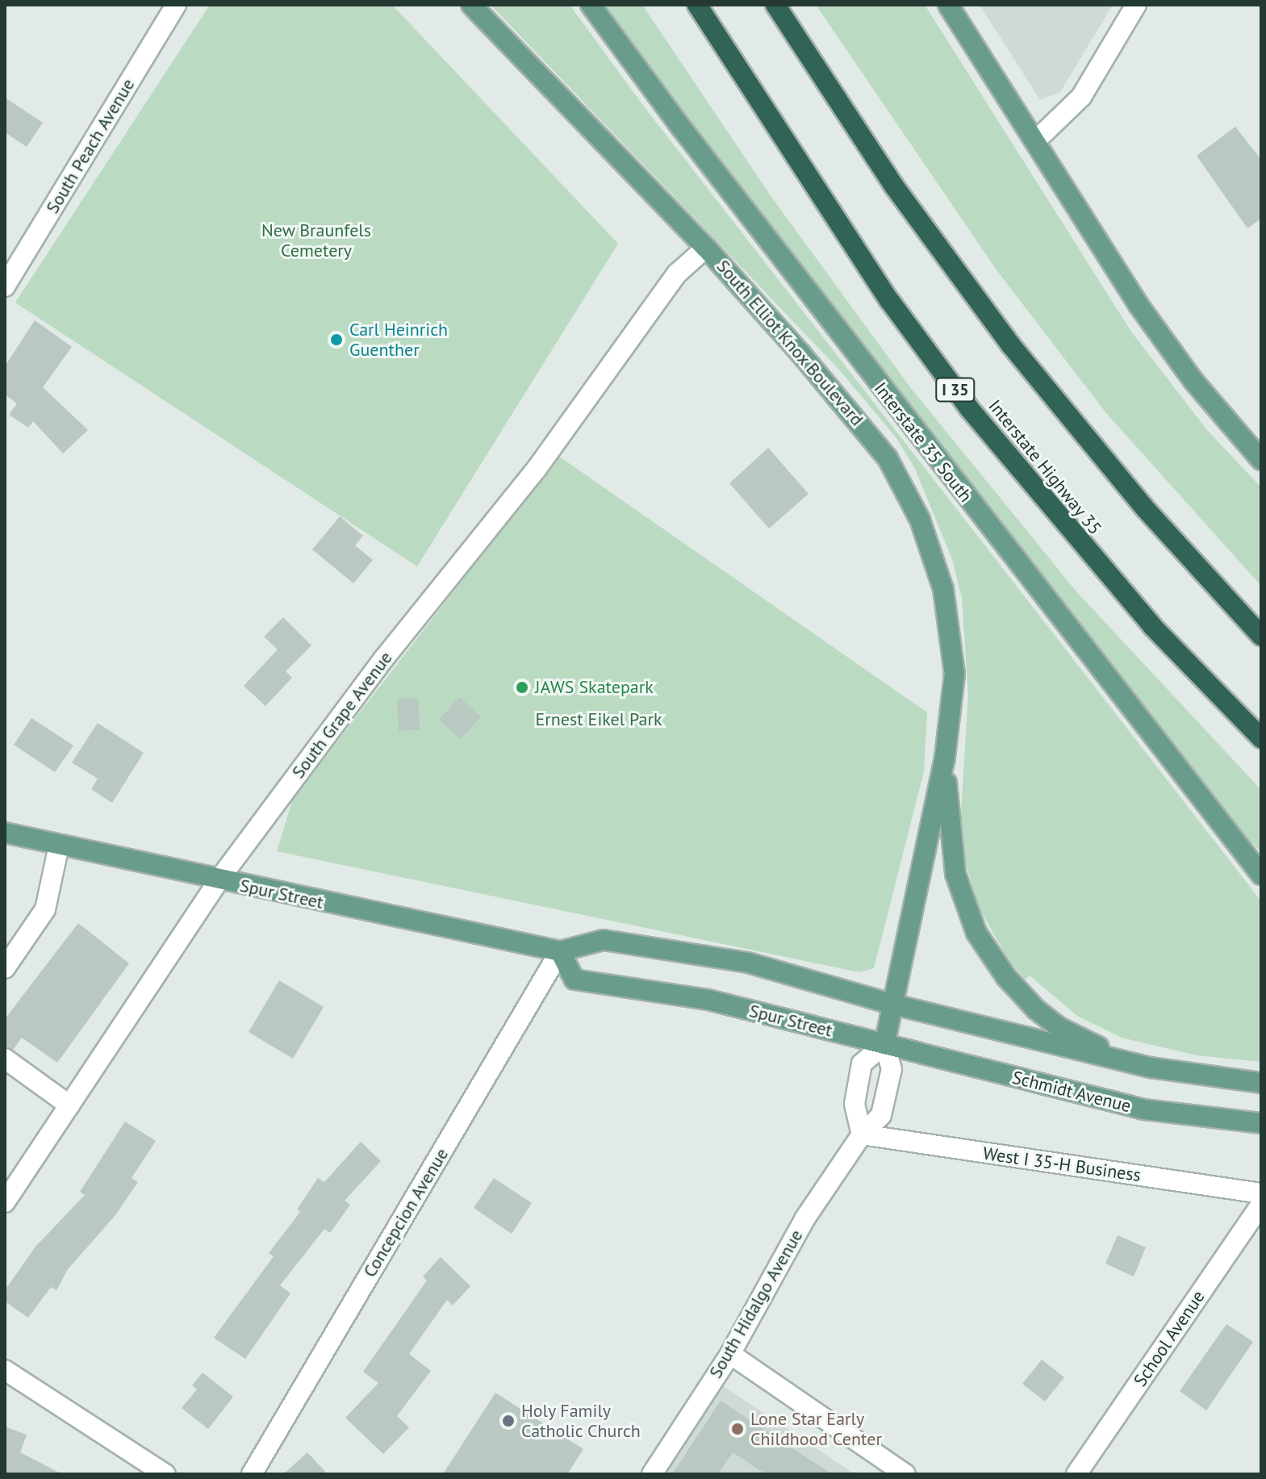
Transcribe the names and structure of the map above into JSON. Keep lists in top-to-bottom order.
{
  "streets": {
    "highway": ["I 35", "Interstate Highway 35"],
    "main road": [
      "South Elliot Knox Boulevard",
      "Interstate 35 South",
      "Spur Street",
      "Schmidt Avenue",
      "South Hidalgo Avenue"
    ],
    "street": [
      "South Peach Avenue",
      "South Grape Avenue",
      "West I 35-H Business",
      "Concepcion Avenue",
      "School Avenue"
    ]
  },
  "crossings": [
    ["South Elliot Knox Boulevard", "South Grape Avenue"],
    ["South Elliot Knox Boulevard", "South Hidalgo Avenue"],
    ["South Grape Avenue", "Spur Street"],
    ["Spur Street", "Schmidt Avenue"],
    ["Spur Street", "Concepcion Avenue"],
    ["Spur Street", "South Hidalgo Avenue"],
    ["Schmidt Avenue", "South Hidalgo Avenue"],
    ["West I 35-H Business", "South Hidalgo Avenue"]
  ],
  "parks": ["New Braunfels Cemetery", "Ernest Eikel Park"],
  "places": [
    "Carl Heinrich Guenther",
    "JAWS Skatepark",
    "Holy Family Catholic Church",
    "Lone Star Early Childhood Center"
  ]
}
